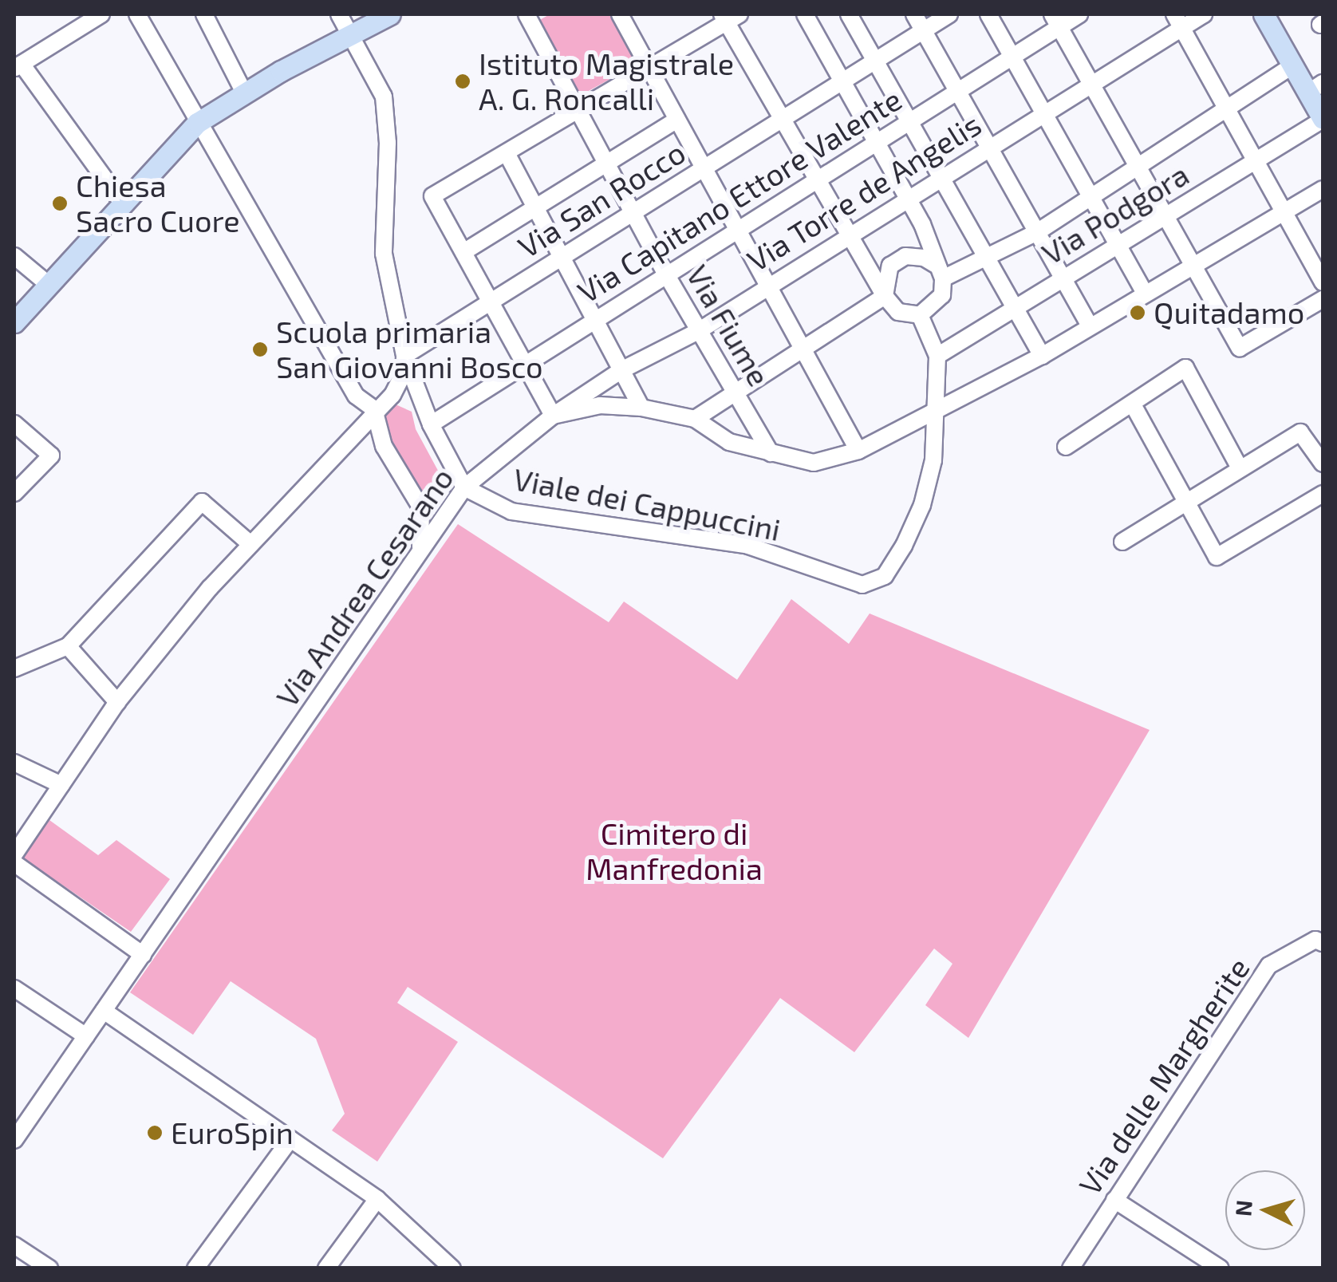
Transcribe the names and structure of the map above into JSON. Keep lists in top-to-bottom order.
{
  "streets": {
    "street": [
      "Via Torre de Angelis",
      "Via Capitano Ettore Valente",
      "Via San Rocco",
      "Via Podgora",
      "Via Fiume",
      "Viale dei Cappuccini",
      "Via Andrea Cesarano",
      "Via delle Margherite"
    ]
  },
  "crossings": [
    ["Via Torre de Angelis", "Via Fiume"],
    ["Via Torre de Angelis", "Via Andrea Cesarano"],
    ["Via Capitano Ettore Valente", "Via Fiume"],
    ["Via San Rocco", "Via Fiume"],
    ["Via Podgora", "Viale dei Cappuccini"],
    ["Via Fiume", "Via Andrea Cesarano"],
    ["Viale dei Cappuccini", "Via Andrea Cesarano"]
  ],
  "parks": ["Cimitero di Manfredonia"],
  "places": [
    "Istituto Magistrale A. G. Roncalli",
    "Chiesa Sacro Cuore",
    "Quitadamo",
    "Scuola primaria San Giovanni Bosco",
    "EuroSpin"
  ],
  "north": "left"
}
